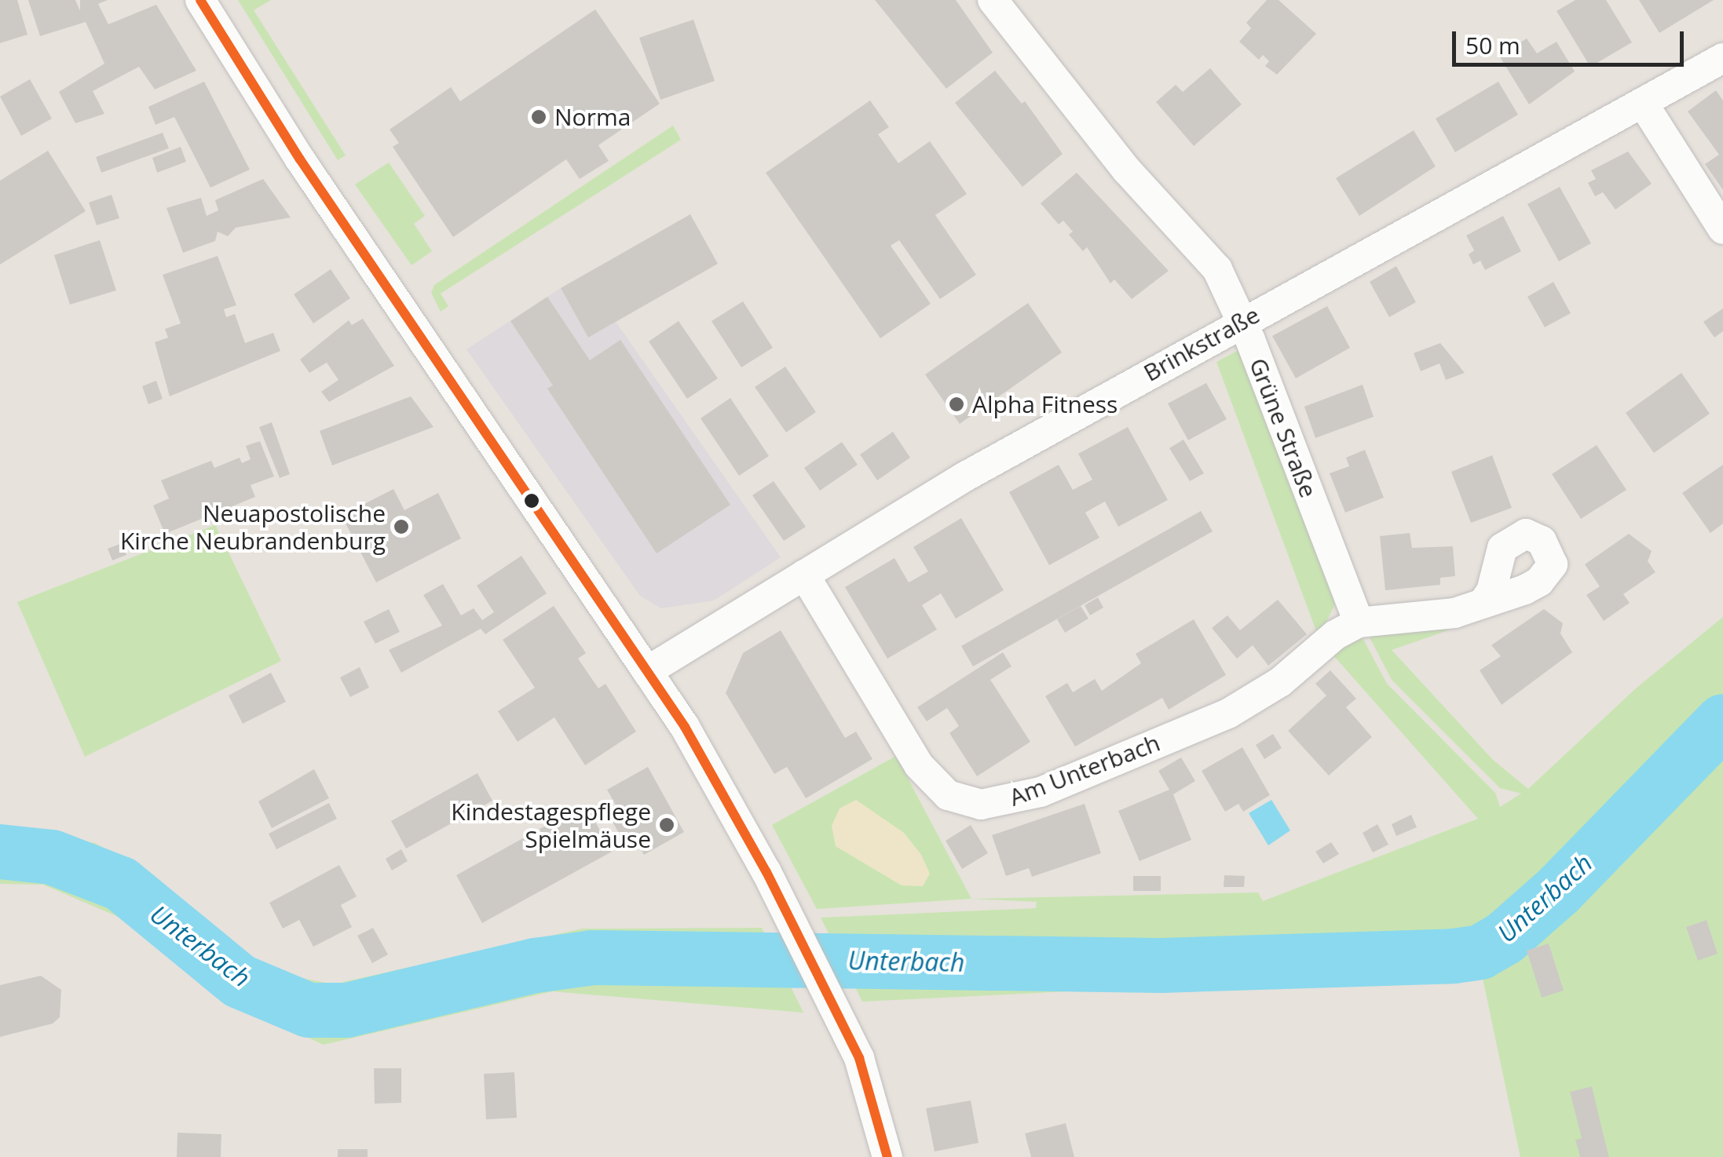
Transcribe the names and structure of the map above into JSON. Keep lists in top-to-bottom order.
{
  "streets": {
    "street": ["Brinkstraße", "Grüne Straße", "Am Unterbach"]
  },
  "crossings": [
    ["Brinkstraße", "Grüne Straße"],
    ["Brinkstraße", "Am Unterbach"],
    ["Grüne Straße", "Am Unterbach"]
  ],
  "water": ["Unterbach"],
  "places": [
    "Norma",
    "Alpha Fitness",
    "Neuapostolische Kirche Neubrandenburg",
    "Kindestagespflege Spielmäuse"
  ],
  "scale_bar": "50 m"
}
